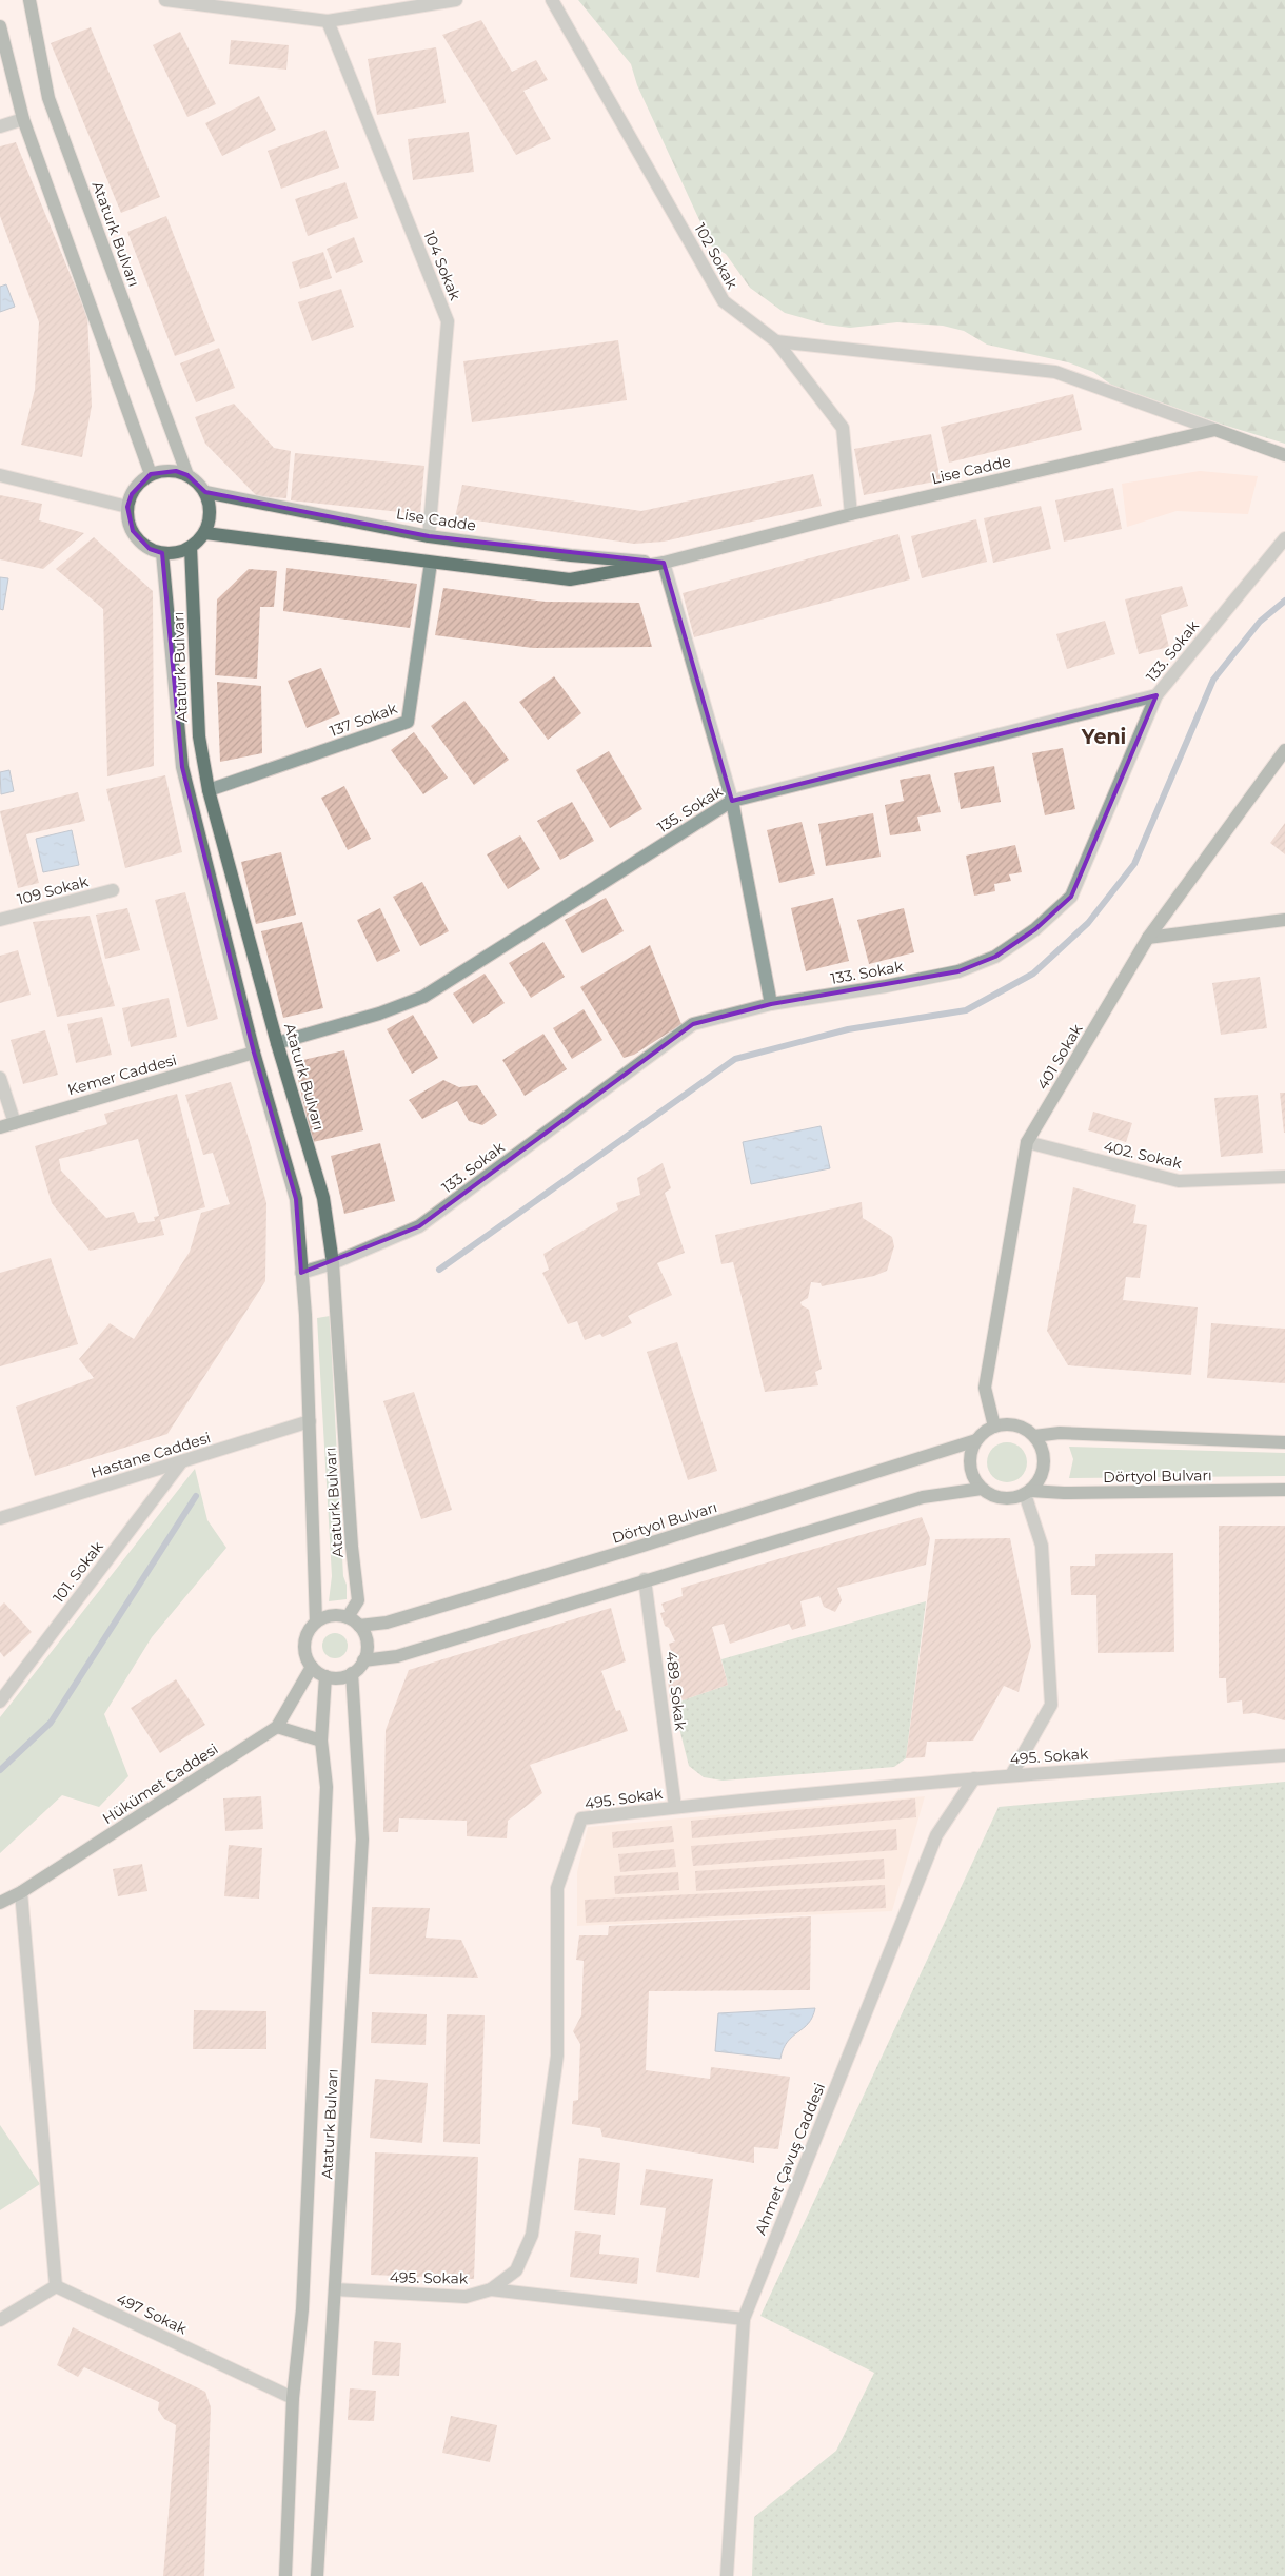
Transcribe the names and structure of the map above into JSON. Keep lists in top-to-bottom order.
{
  "streets": {
    "main road": [
      "Ataturk Bulvarı",
      "Lise Cadde",
      "401 Sokak",
      "Kemer Caddesi",
      "Dörtyol Bulvarı",
      "Hükümet Caddesi"
    ],
    "street": [
      "102 Sokak",
      "104 Sokak",
      "133. Sokak",
      "137 Sokak",
      "135. Sokak",
      "109 Sokak",
      "402. Sokak",
      "Hastane Caddesi",
      "101. Sokak",
      "489. Sokak",
      "495. Sokak",
      "Ahmet Çavuş Caddesi",
      "497 Sokak"
    ]
  },
  "crossings": [
    ["Ataturk Bulvarı", "Lise Cadde"],
    ["Ataturk Bulvarı", "133. Sokak"],
    ["Ataturk Bulvarı", "137 Sokak"],
    ["Ataturk Bulvarı", "135. Sokak"],
    ["Ataturk Bulvarı", "Kemer Caddesi"],
    ["Ataturk Bulvarı", "Hastane Caddesi"],
    ["Ataturk Bulvarı", "Dörtyol Bulvarı"],
    ["Ataturk Bulvarı", "495. Sokak"],
    ["Ataturk Bulvarı", "Hükümet Caddesi"],
    ["Ataturk Bulvarı", "497 Sokak"],
    ["102 Sokak", "Lise Cadde"],
    ["104 Sokak", "Lise Cadde"],
    ["Lise Cadde", "137 Sokak"],
    ["133. Sokak", "135. Sokak"],
    ["401 Sokak", "402. Sokak"],
    ["401 Sokak", "Dörtyol Bulvarı"],
    ["Hastane Caddesi", "101. Sokak"],
    ["Dörtyol Bulvarı", "Hükümet Caddesi"],
    ["489. Sokak", "495. Sokak"],
    ["495. Sokak", "Ahmet Çavuş Caddesi"]
  ],
  "districts": ["Yeni"]
}
